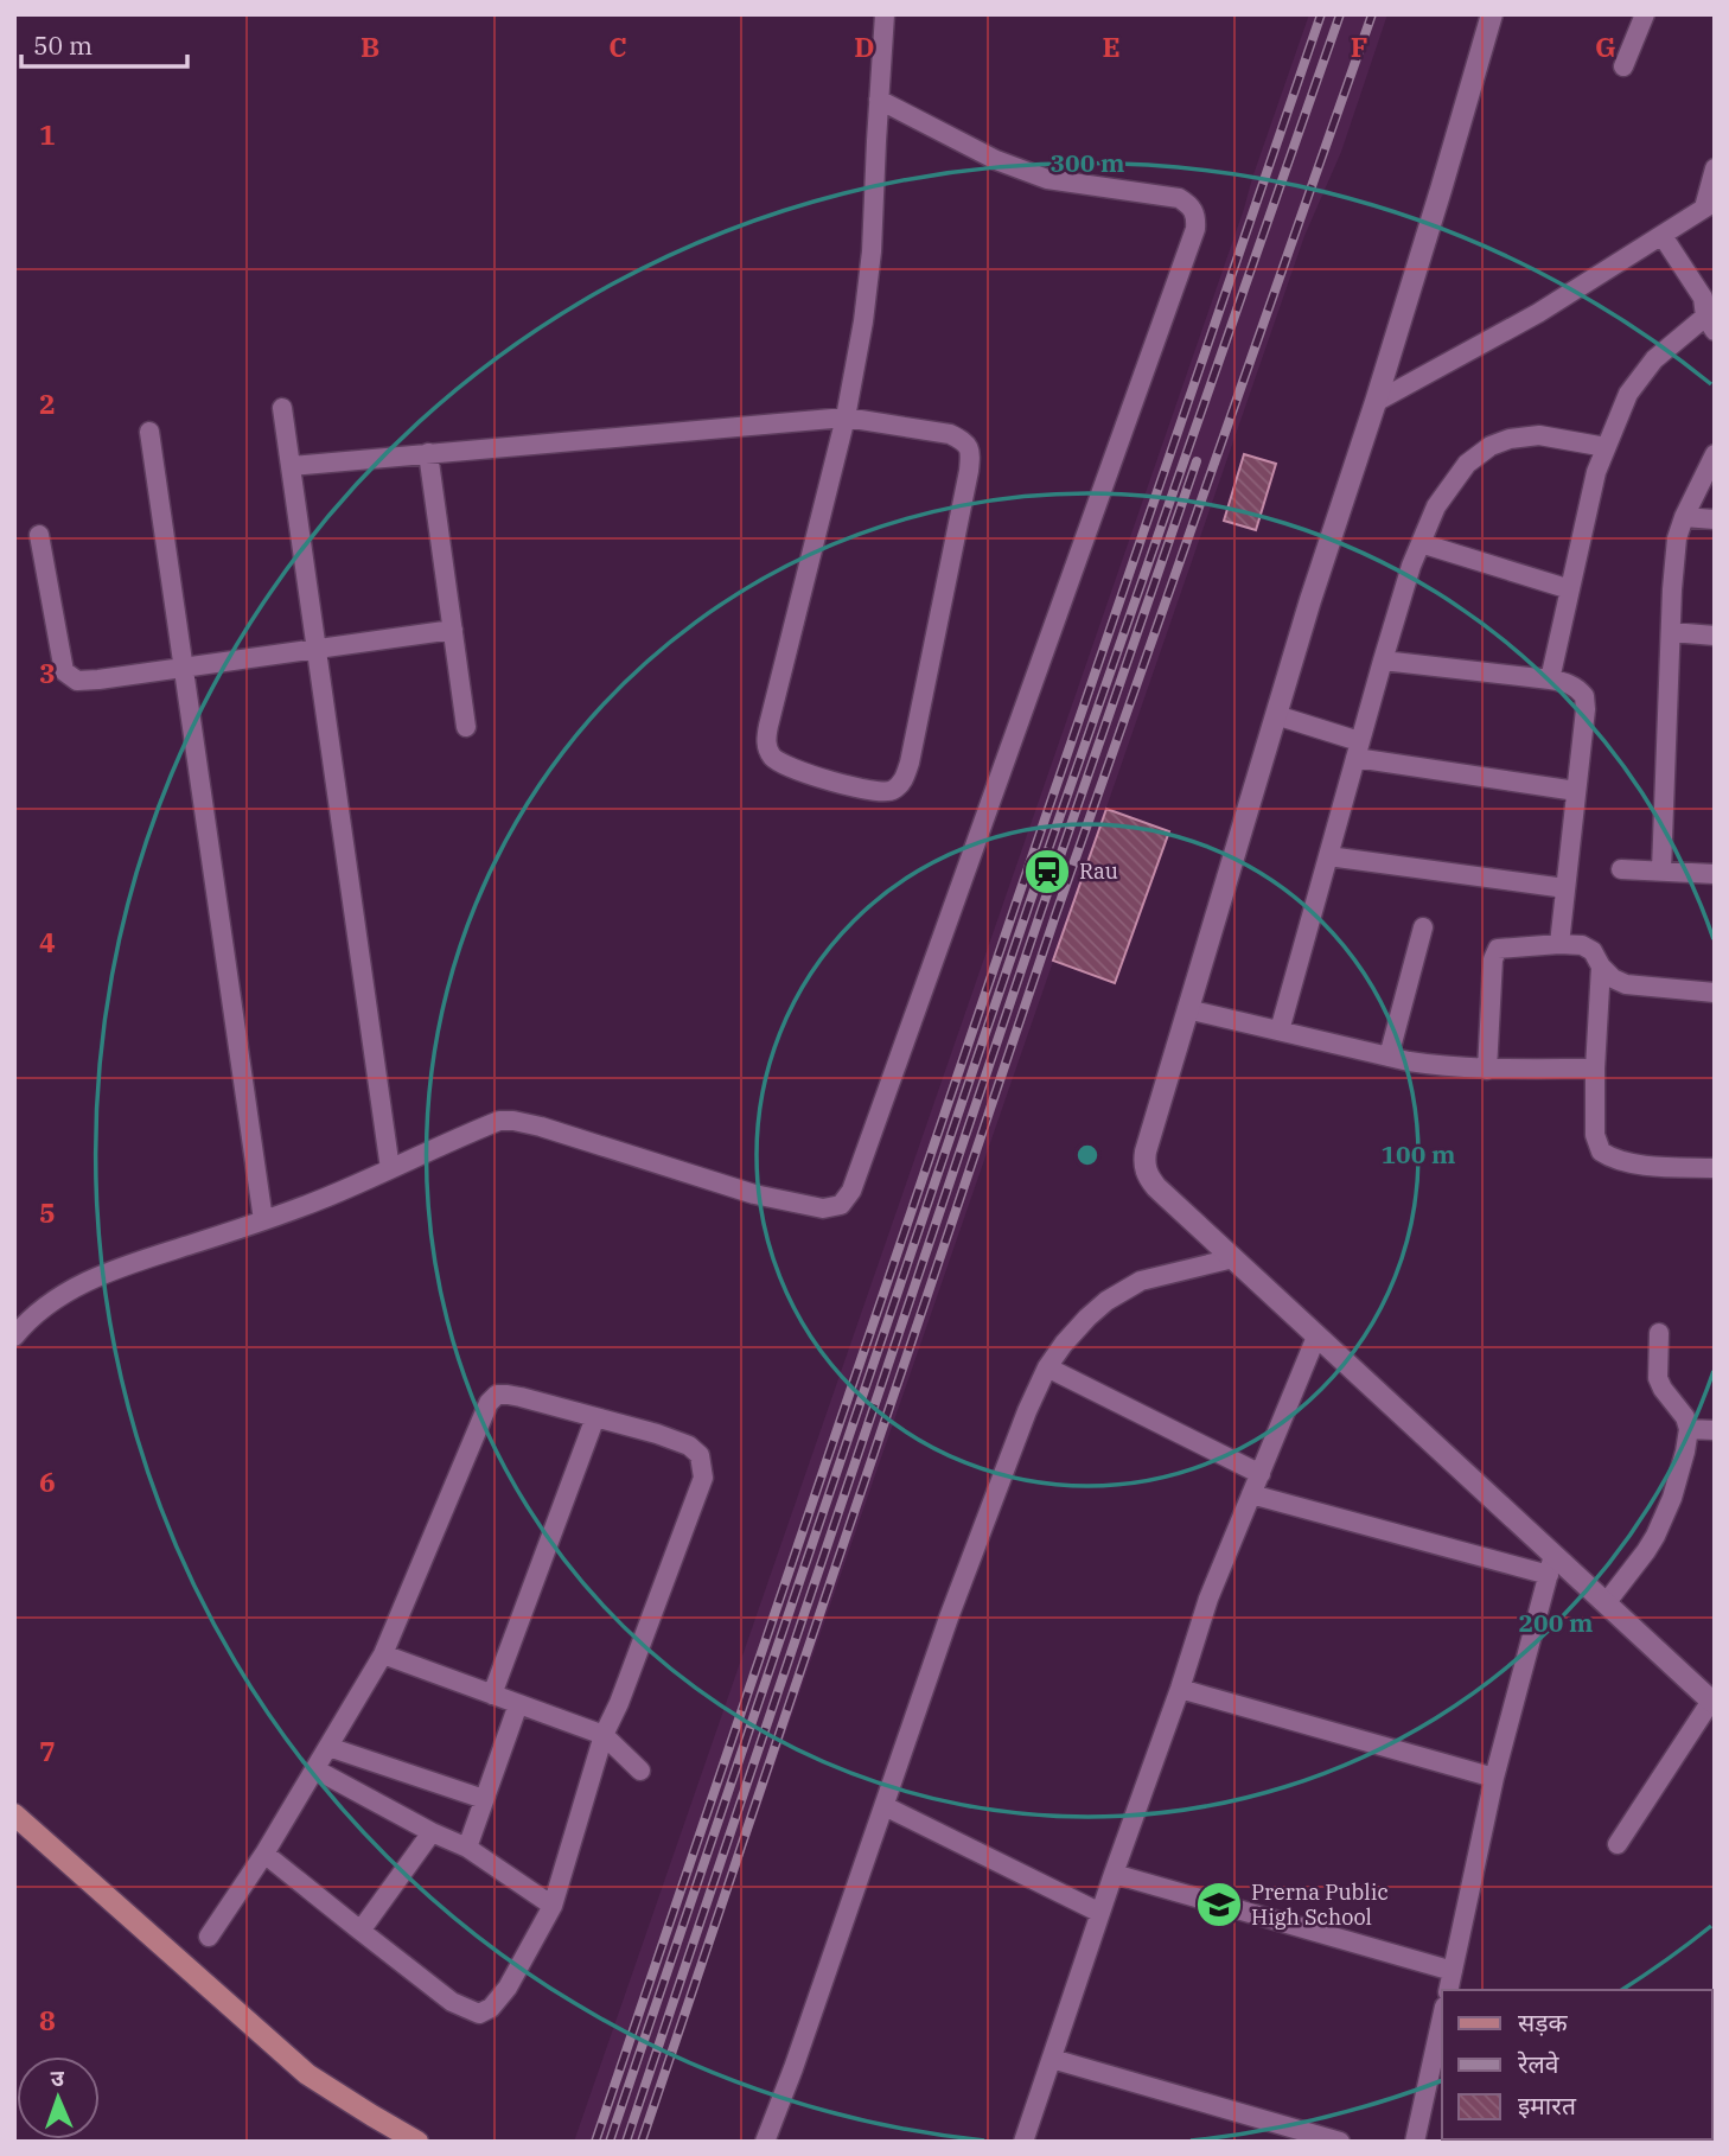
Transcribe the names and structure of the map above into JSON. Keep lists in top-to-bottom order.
{
  "places": {
    "station": ["Rau"],
    "school or university": ["Prerna Public High School"]
  },
  "legend": ["सड़क", "रेलवे", "इमारत"],
  "scale_bar": "50 m",
  "north": "top",
  "grid": {
    "columns": [
      "B",
      "C",
      "D",
      "E",
      "F",
      "G"
    ],
    "rows": [
      "1",
      "2",
      "3",
      "4",
      "5",
      "6",
      "7",
      "8"
    ]
  },
  "rings": ["300 m", "100 m", "200 m"]
}
